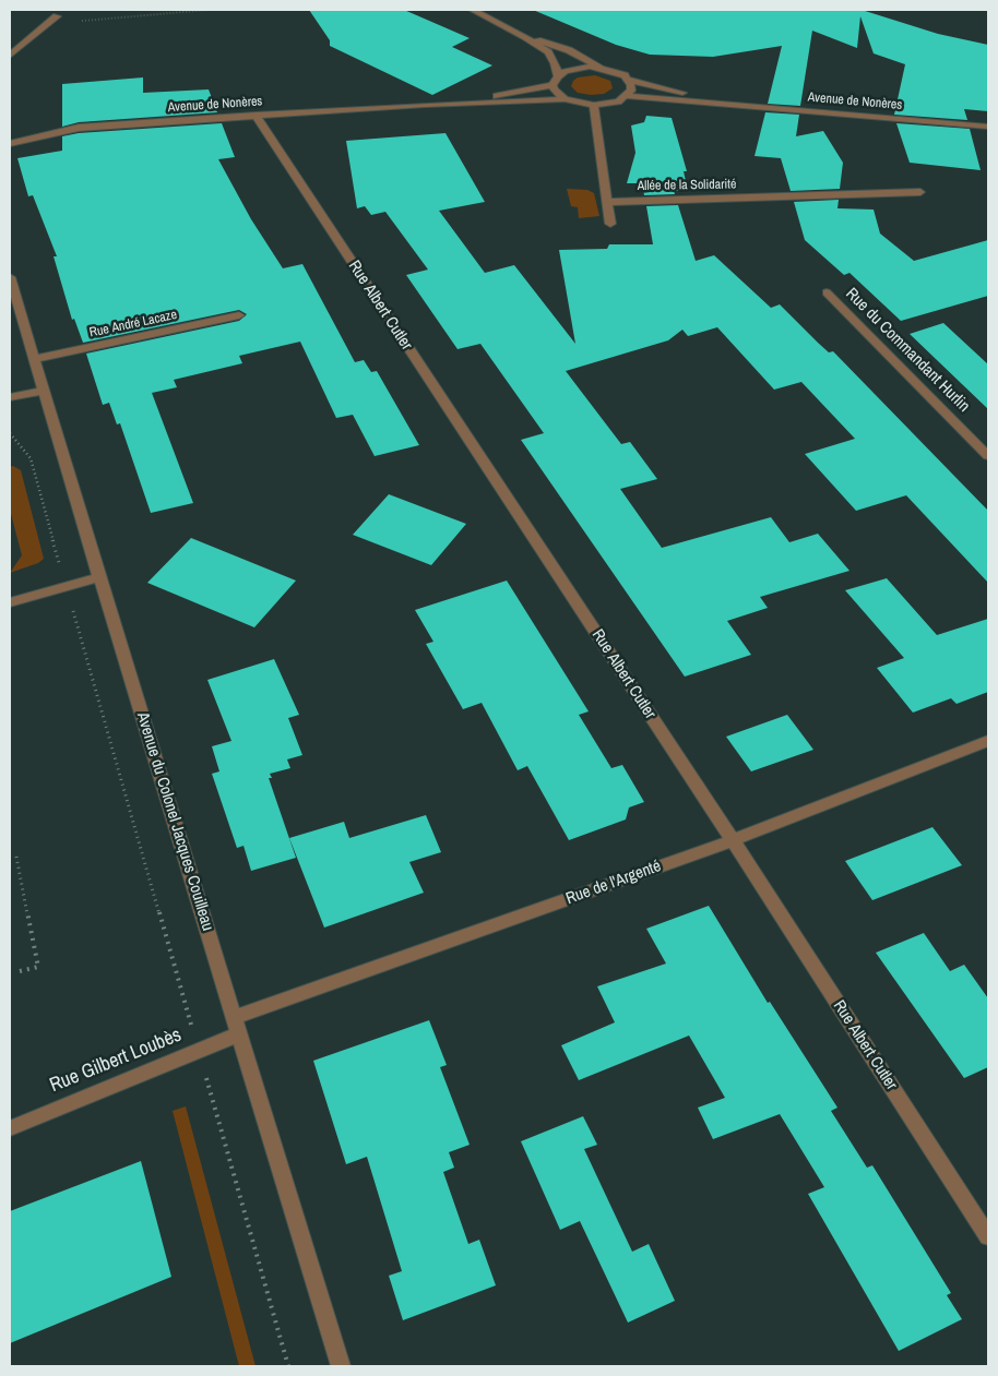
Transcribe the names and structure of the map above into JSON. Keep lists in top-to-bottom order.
{
  "streets": {
    "street": [
      "Avenue de Nonères",
      "Allée de la Solidarité",
      "Rue Albert Cutler",
      "Rue André Lacaze",
      "Rue du Commandant Hurlin",
      "Avenue du Colonel Jacques Couilleau",
      "Rue de l'Argenté",
      "Rue Gilbert Loubès"
    ]
  },
  "crossings": [
    ["Avenue de Nonères", "Rue Albert Cutler"],
    ["Rue Albert Cutler", "Rue de l'Argenté"],
    ["Rue André Lacaze", "Avenue du Colonel Jacques Couilleau"],
    ["Avenue du Colonel Jacques Couilleau", "Rue de l'Argenté"],
    ["Avenue du Colonel Jacques Couilleau", "Rue Gilbert Loubès"],
    ["Rue de l'Argenté", "Rue Gilbert Loubès"]
  ]
}
